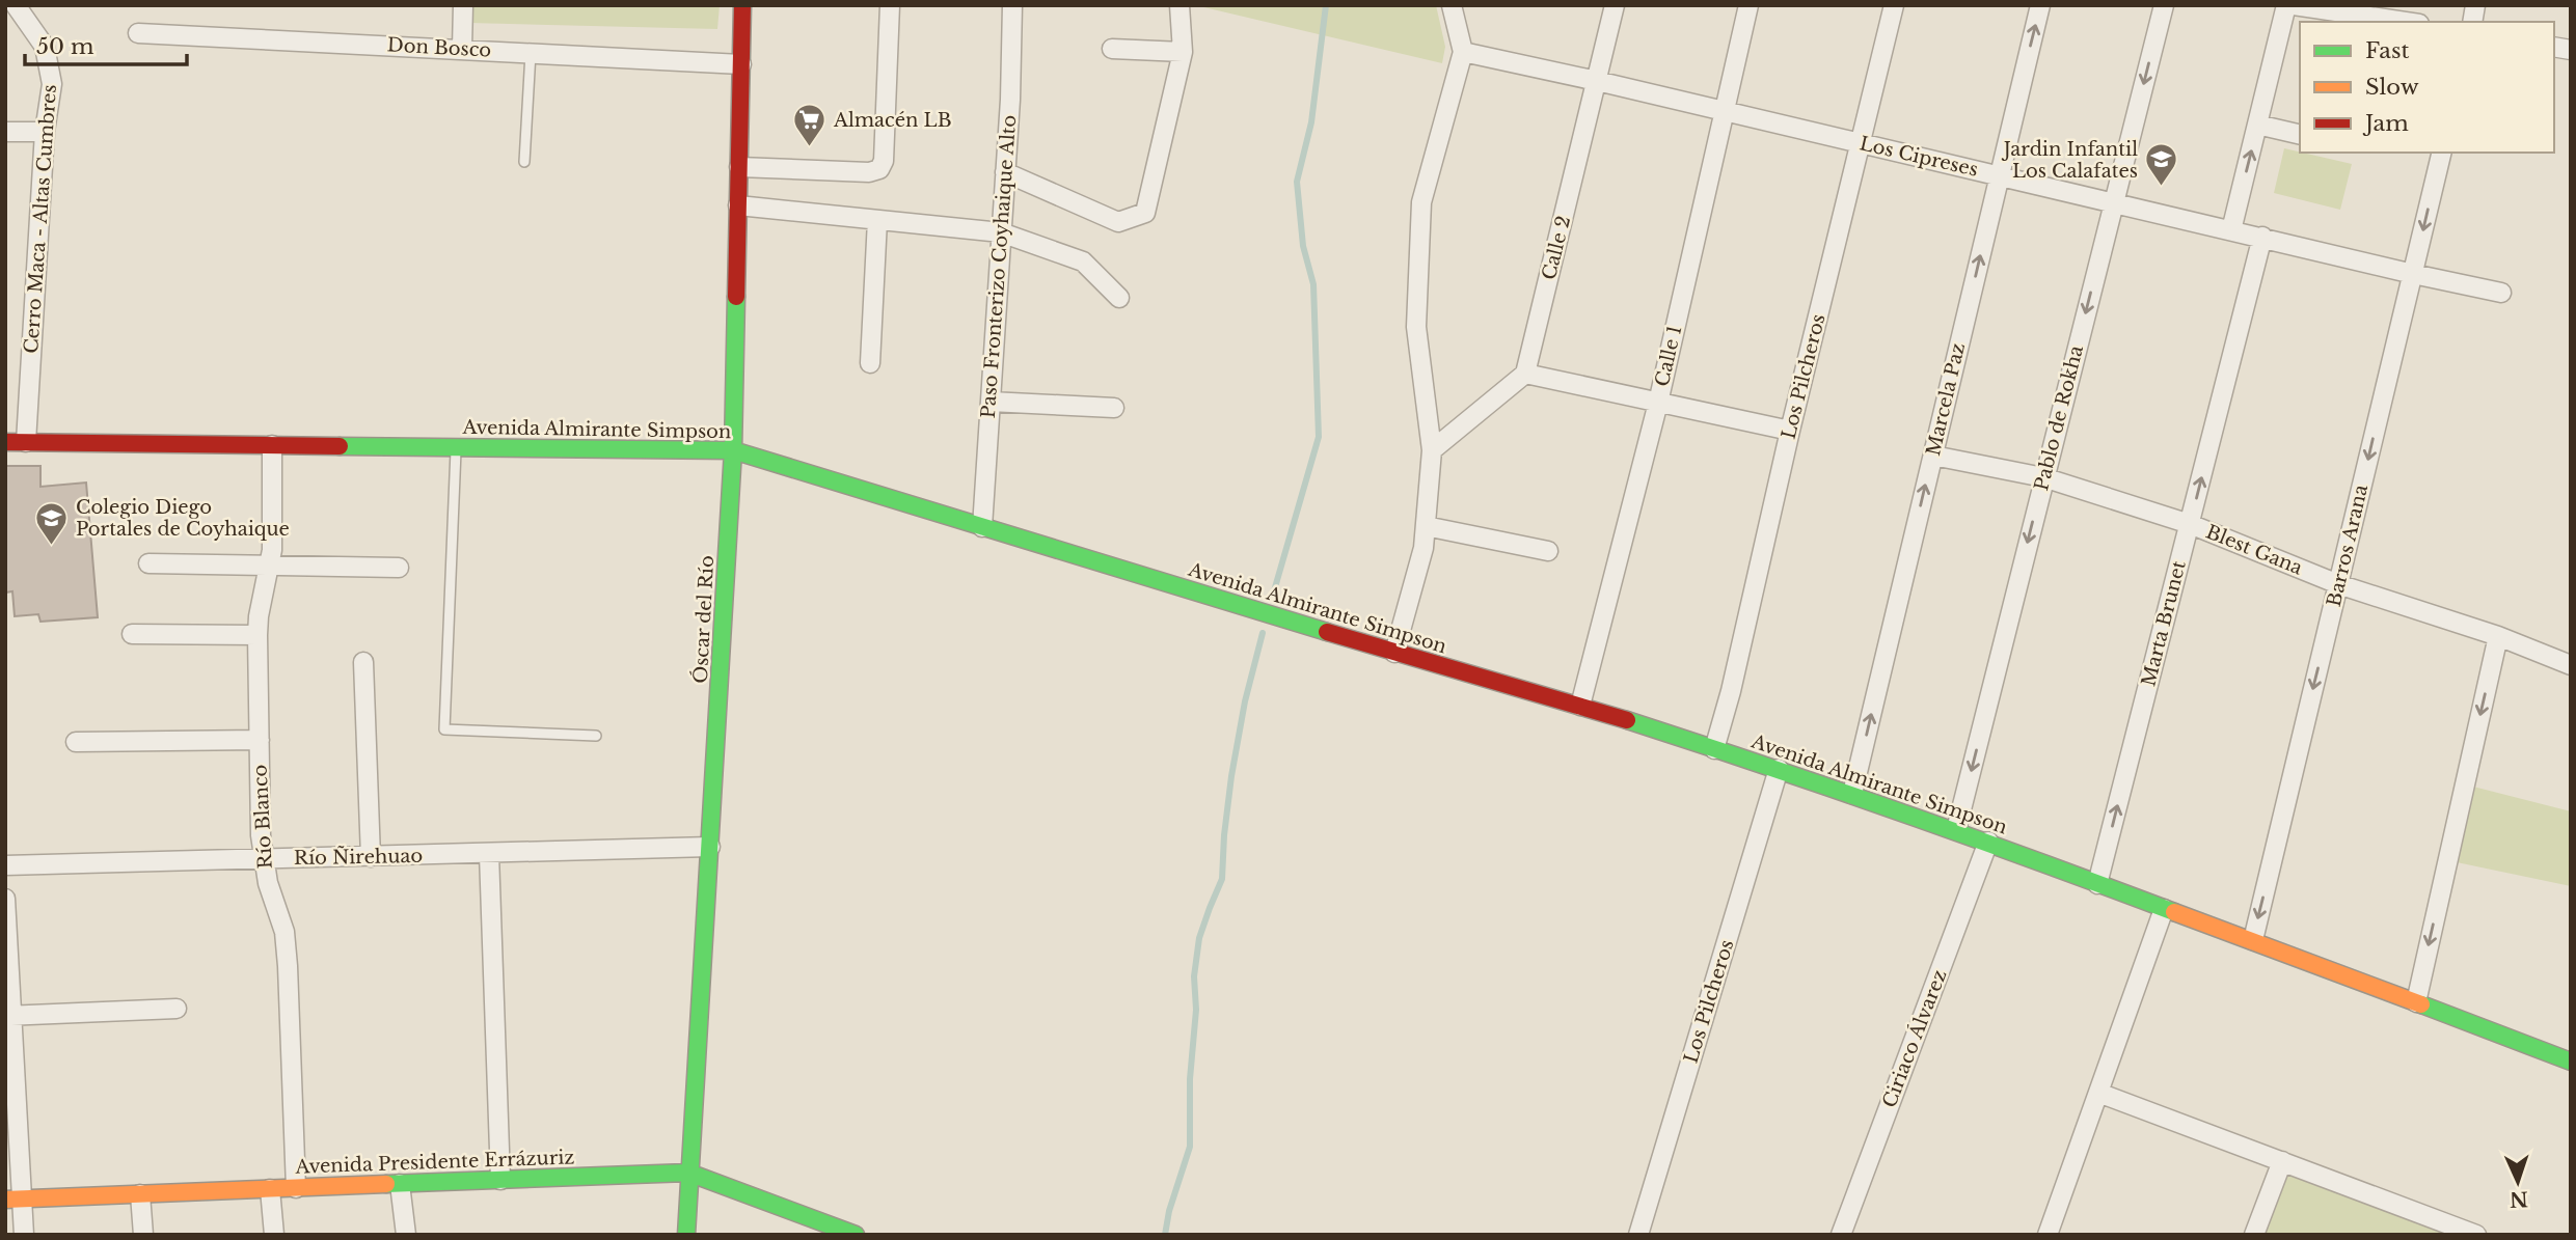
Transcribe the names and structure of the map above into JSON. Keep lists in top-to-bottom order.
{
  "streets": {
    "street": [
      "Don Bosco",
      "Los Cipreses",
      "Cerro Maca - Altas Cumbres",
      "Calle 2",
      "Paso Fronterizo Coyhaique Alto",
      "Calle 1",
      "Los Pilcheros",
      "Marcela Paz",
      "Pablo de Rokha",
      "Avenida Almirante Simpson",
      "Barros Arana",
      "Blest Gana",
      "Óscar del Río",
      "Marta Brunet",
      "Río Blanco",
      "Río Ñirehuao",
      "Ciriaco Álvarez",
      "Avenida Presidente Errázuriz"
    ]
  },
  "crossings": [
    ["Don Bosco", "Óscar del Río"],
    ["Los Cipreses", "Calle 2"],
    ["Los Cipreses", "Calle 1"],
    ["Los Cipreses", "Los Pilcheros"],
    ["Los Cipreses", "Marcela Paz"],
    ["Los Cipreses", "Pablo de Rokha"],
    ["Los Cipreses", "Barros Arana"],
    ["Los Cipreses", "Marta Brunet"],
    ["Cerro Maca - Altas Cumbres", "Avenida Almirante Simpson"],
    ["Paso Fronterizo Coyhaique Alto", "Avenida Almirante Simpson"],
    ["Calle 1", "Avenida Almirante Simpson"],
    ["Los Pilcheros", "Avenida Almirante Simpson"],
    ["Marcela Paz", "Avenida Almirante Simpson"],
    ["Marcela Paz", "Blest Gana"],
    ["Pablo de Rokha", "Avenida Almirante Simpson"],
    ["Pablo de Rokha", "Blest Gana"],
    ["Avenida Almirante Simpson", "Barros Arana"],
    ["Avenida Almirante Simpson", "Óscar del Río"],
    ["Avenida Almirante Simpson", "Marta Brunet"],
    ["Avenida Almirante Simpson", "Río Blanco"],
    ["Avenida Almirante Simpson", "Ciriaco Álvarez"],
    ["Barros Arana", "Blest Gana"],
    ["Blest Gana", "Marta Brunet"],
    ["Óscar del Río", "Río Ñirehuao"],
    ["Óscar del Río", "Avenida Presidente Errázuriz"],
    ["Río Blanco", "Río Ñirehuao"],
    ["Río Blanco", "Avenida Presidente Errázuriz"]
  ],
  "one_way": [
    "Marcela Paz",
    "Pablo de Rokha",
    "Barros Arana",
    "Marta Brunet"
  ],
  "places": {
    "supermarket": ["Almacén LB"],
    "school or university": ["Jardin Infantil Los Calafates", "Colegio Diego Portales de Coyhaique"]
  },
  "legend": ["Fast", "Slow", "Jam"],
  "scale_bar": "50 m",
  "north": "bottom"
}
